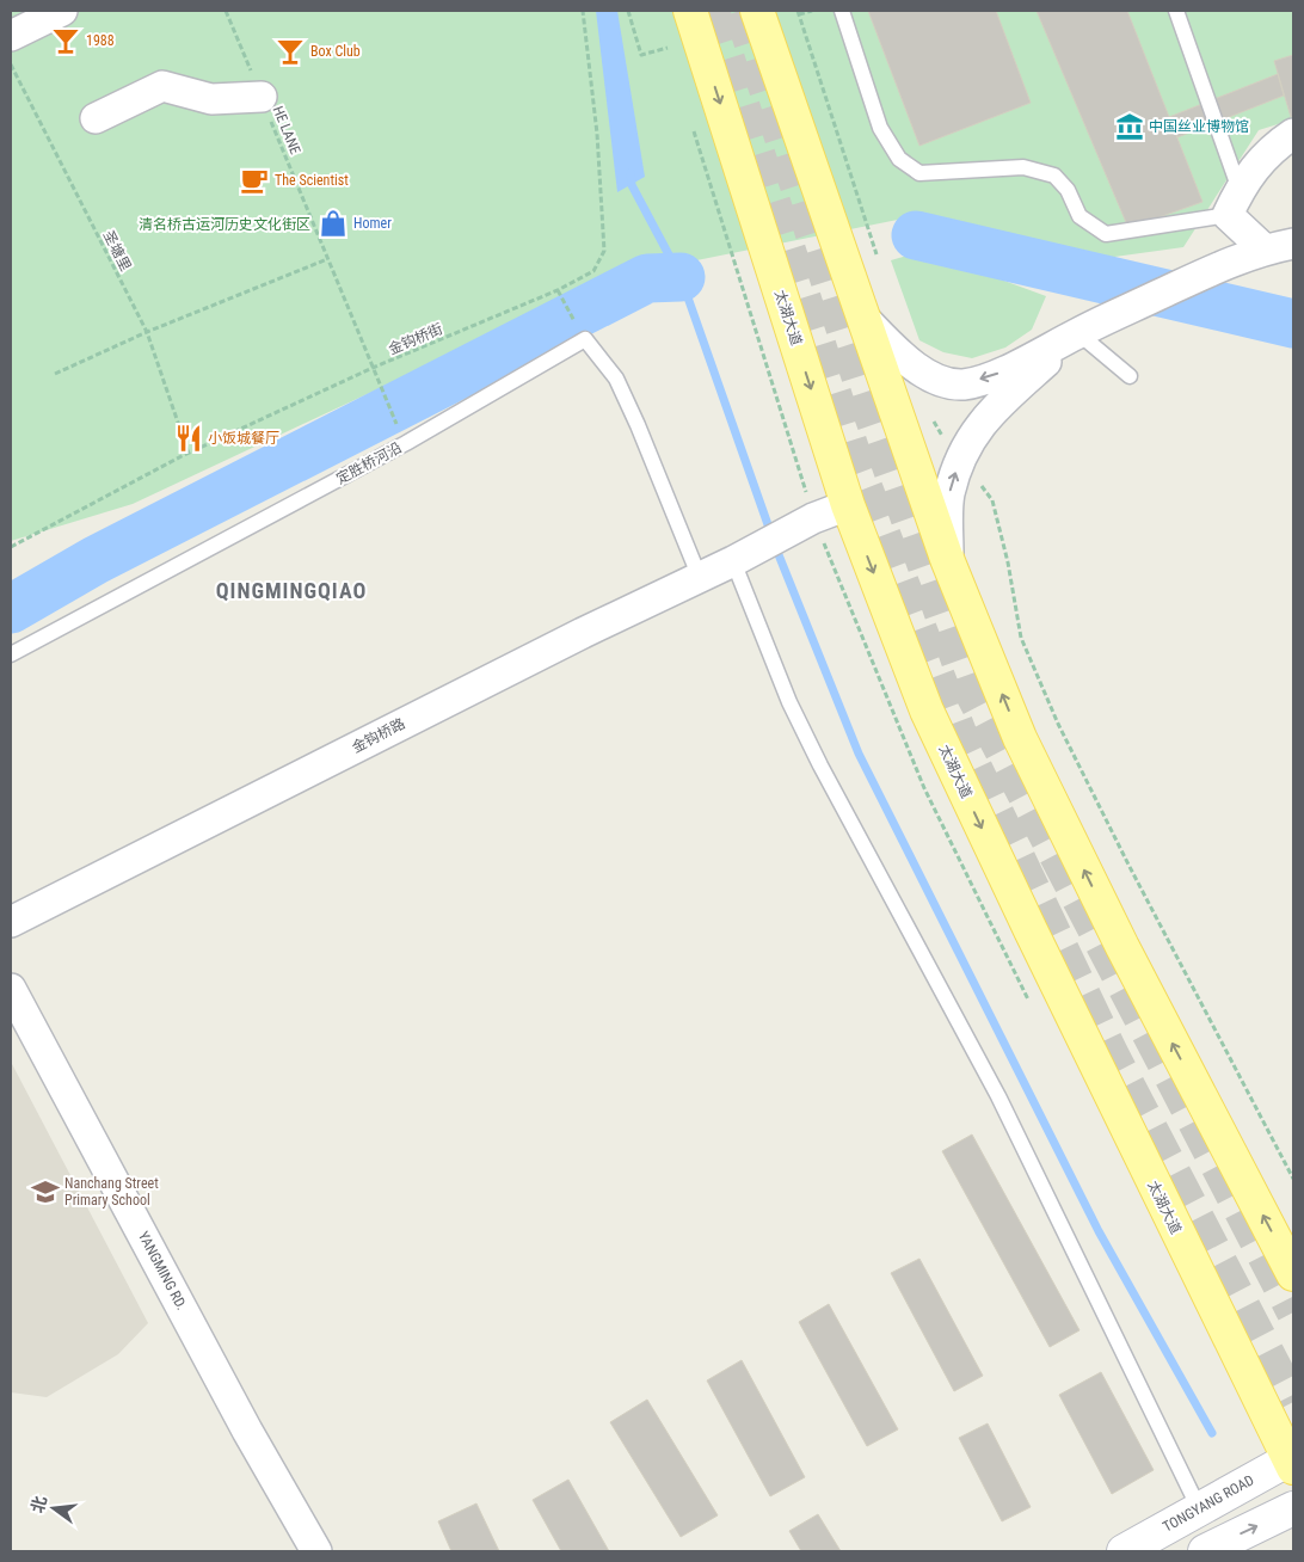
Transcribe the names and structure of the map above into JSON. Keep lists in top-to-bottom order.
{
  "streets": {
    "main road": ["太湖大道", "TONGYANG ROAD"],
    "street": ["金钩桥路", "YANGMING RD."],
    "lane": ["定胜桥河沿"],
    "path": ["HE LANE", "圣塘里", "金钩桥街"]
  },
  "crossings": [
    ["HE LANE", "金钩桥街"],
    ["HE LANE", "定胜桥河沿"],
    ["圣塘里", "金钩桥街"],
    ["太湖大道", "金钩桥路"],
    ["太湖大道", "TONGYANG ROAD"]
  ],
  "districts": ["QINGMINGQIAO"],
  "parks": ["清名桥古运河历史文化街区"],
  "places": {
    "bar": ["1988", "Box Club"],
    "museum": ["中国丝业博物馆"],
    "cafe": ["The Scientist"],
    "shop": ["Homer"],
    "restaurant": ["小饭城餐厅"],
    "school or university": ["Nanchang Street Primary School"]
  },
  "north": "left"
}
